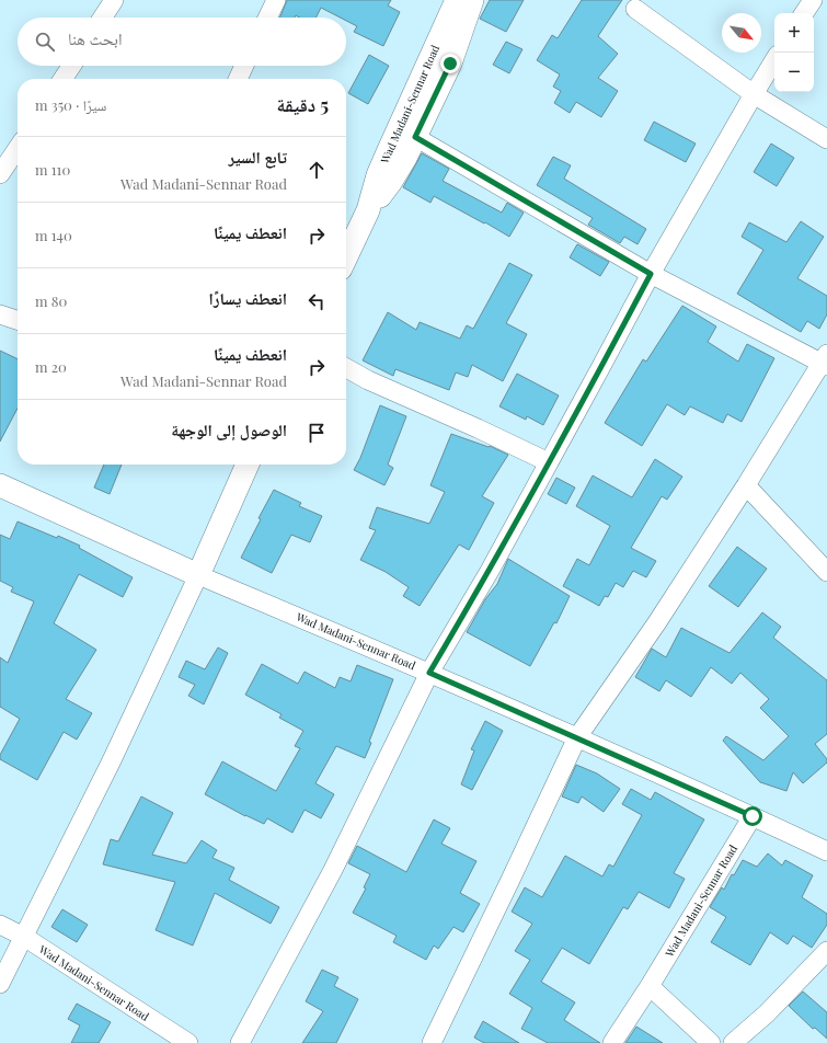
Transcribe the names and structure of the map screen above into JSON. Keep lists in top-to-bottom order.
{
  "streets": {
    "street": ["Wad Madani-Sennar Road"]
  },
  "north": "bottom right",
  "page": {
    "map_buttons": ["+", "−"],
    "search": "ابحث هنا",
    "heading": ["5 دقيقة", "سيرًا · 350 m"],
    "list": [
      ["تابع السير", "Wad Madani-Sennar Road", "110 m"],
      ["انعطف يمينًا", "140 m"],
      ["انعطف يسارًا", "80 m"],
      ["انعطف يمينًا", "Wad Madani-Sennar Road", "20 m"],
      "الوصول إلى الوجهة"
    ]
  }
}
